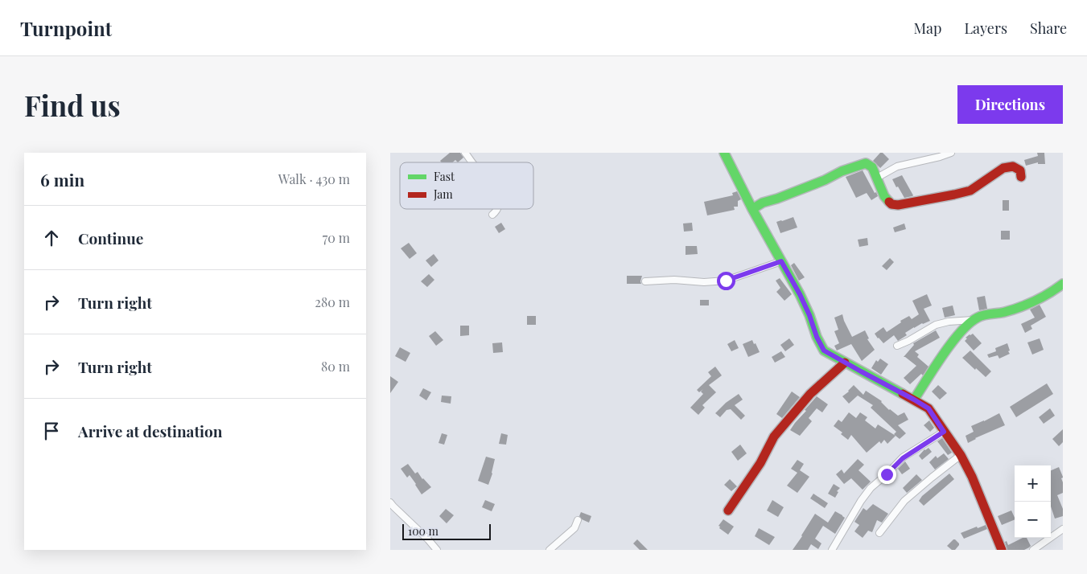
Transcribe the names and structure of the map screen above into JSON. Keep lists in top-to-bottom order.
{
  "legend": ["Fast", "Jam"],
  "scale_bar": "100 m",
  "page": {
    "header": "Turnpoint",
    "nav": ["Map", "Layers", "Share"],
    "buttons": "Directions",
    "title": "Find us",
    "heading": ["6 min", "Walk · 430 m"],
    "list": [
      ["Continue", "70 m"],
      ["Turn right", "280 m"],
      ["Turn right", "80 m"],
      "Arrive at destination"
    ],
    "map_buttons": ["+", "−"],
    "scale": "100 m"
  }
}
